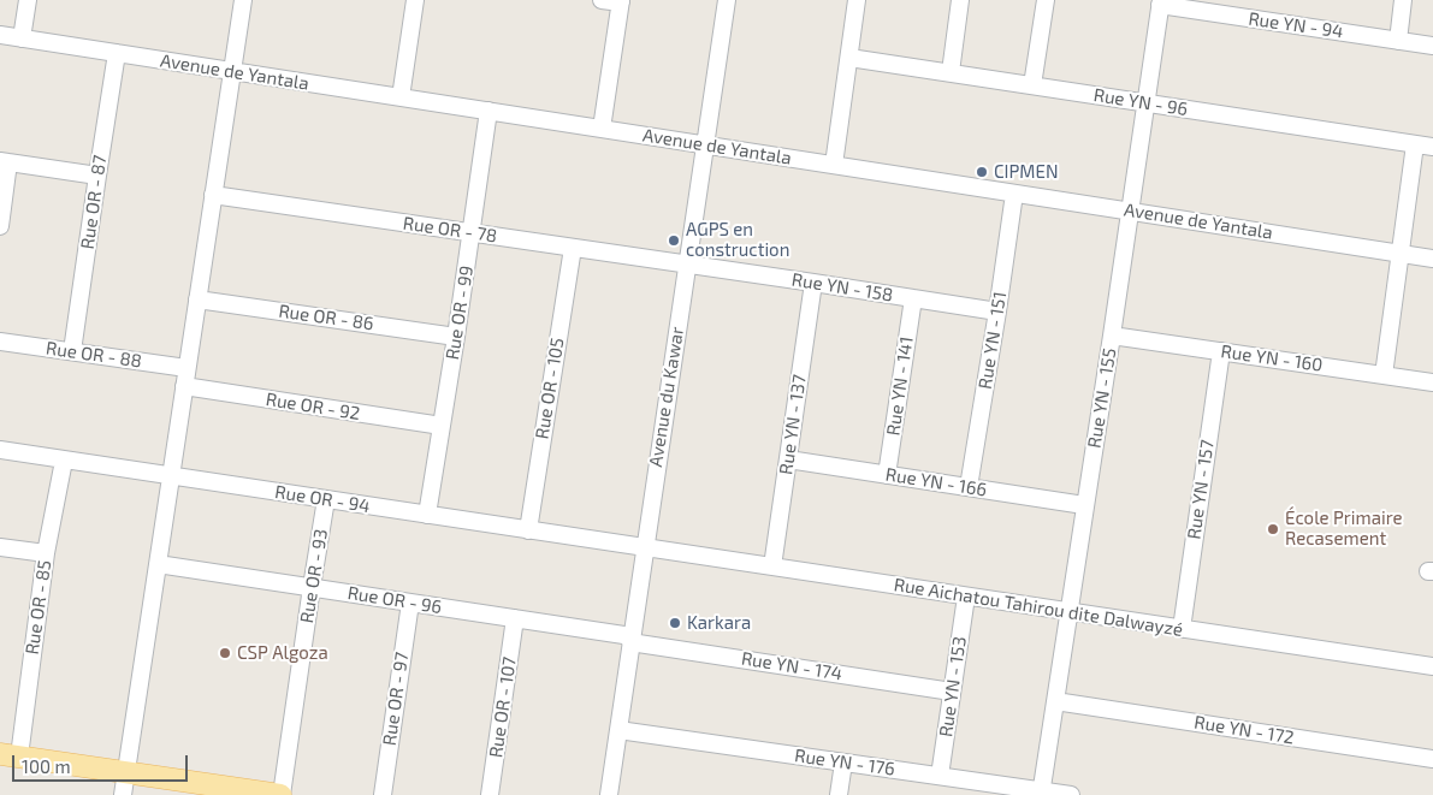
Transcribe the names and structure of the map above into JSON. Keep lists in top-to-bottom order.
{
  "streets": {
    "street": [
      "Rue YN - 94",
      "Avenue de Yantala",
      "Rue YN - 96",
      "Rue OR - 87",
      "Rue OR - 78",
      "Rue YN - 158",
      "Rue OR - 99",
      "Rue OR - 86",
      "Rue YN - 151",
      "Rue OR - 88",
      "Rue YN - 160",
      "Rue YN - 141",
      "Rue OR - 105",
      "Avenue du Kawar",
      "Rue YN - 155",
      "Rue OR - 92",
      "Rue YN - 137",
      "Rue YN - 166",
      "Rue YN - 157",
      "Rue OR - 94",
      "Rue OR - 93",
      "Rue OR - 96",
      "Rue OR - 85",
      "Rue Aichatou Tahirou dite Dalwayzé",
      "Rue YN - 174",
      "Rue YN - 153",
      "Rue OR - 97",
      "Rue OR - 107",
      "Rue YN - 172",
      "Rue YN - 176"
    ]
  },
  "crossings": [
    ["Rue YN - 94", "Rue YN - 155"],
    ["Avenue de Yantala", "Rue OR - 87"],
    ["Avenue de Yantala", "Rue OR - 99"],
    ["Avenue de Yantala", "Rue YN - 151"],
    ["Avenue de Yantala", "Avenue du Kawar"],
    ["Avenue de Yantala", "Rue YN - 155"],
    ["Rue YN - 96", "Rue YN - 155"],
    ["Rue OR - 87", "Rue OR - 88"],
    ["Rue OR - 78", "Rue YN - 158"],
    ["Rue OR - 78", "Rue OR - 99"],
    ["Rue OR - 78", "Rue OR - 105"],
    ["Rue OR - 78", "Avenue du Kawar"],
    ["Rue YN - 158", "Rue YN - 151"],
    ["Rue YN - 158", "Rue YN - 141"],
    ["Rue YN - 158", "Avenue du Kawar"],
    ["Rue YN - 158", "Rue YN - 137"],
    ["Rue OR - 99", "Rue OR - 86"],
    ["Rue OR - 99", "Rue OR - 92"],
    ["Rue OR - 99", "Rue OR - 94"],
    ["Rue YN - 151", "Rue YN - 166"],
    ["Rue YN - 160", "Rue YN - 155"],
    ["Rue YN - 160", "Rue YN - 157"],
    ["Rue YN - 141", "Rue YN - 166"],
    ["Rue OR - 105", "Rue OR - 94"],
    ["Avenue du Kawar", "Rue OR - 94"],
    ["Avenue du Kawar", "Rue OR - 96"],
    ["Avenue du Kawar", "Rue Aichatou Tahirou dite Dalwayzé"],
    ["Avenue du Kawar", "Rue YN - 174"],
    ["Avenue du Kawar", "Rue YN - 176"],
    ["Rue YN - 155", "Rue YN - 166"],
    ["Rue YN - 155", "Rue Aichatou Tahirou dite Dalwayzé"],
    ["Rue YN - 155", "Rue YN - 172"],
    ["Rue YN - 155", "Rue YN - 176"],
    ["Rue YN - 137", "Rue YN - 166"],
    ["Rue YN - 137", "Rue Aichatou Tahirou dite Dalwayzé"],
    ["Rue YN - 157", "Rue Aichatou Tahirou dite Dalwayzé"],
    ["Rue OR - 94", "Rue OR - 93"],
    ["Rue OR - 94", "Rue OR - 85"],
    ["Rue OR - 94", "Rue Aichatou Tahirou dite Dalwayzé"],
    ["Rue OR - 93", "Rue OR - 96"],
    ["Rue OR - 96", "Rue YN - 174"],
    ["Rue OR - 96", "Rue OR - 97"],
    ["Rue OR - 96", "Rue OR - 107"],
    ["Rue Aichatou Tahirou dite Dalwayzé", "Rue YN - 153"],
    ["Rue YN - 174", "Rue YN - 153"],
    ["Rue YN - 153", "Rue YN - 176"]
  ],
  "places": [
    "CIPMEN",
    "AGPS en construction",
    "École Primaire Recasement",
    "Karkara",
    "CSP Algoza"
  ],
  "scale_bar": "100 m"
}
